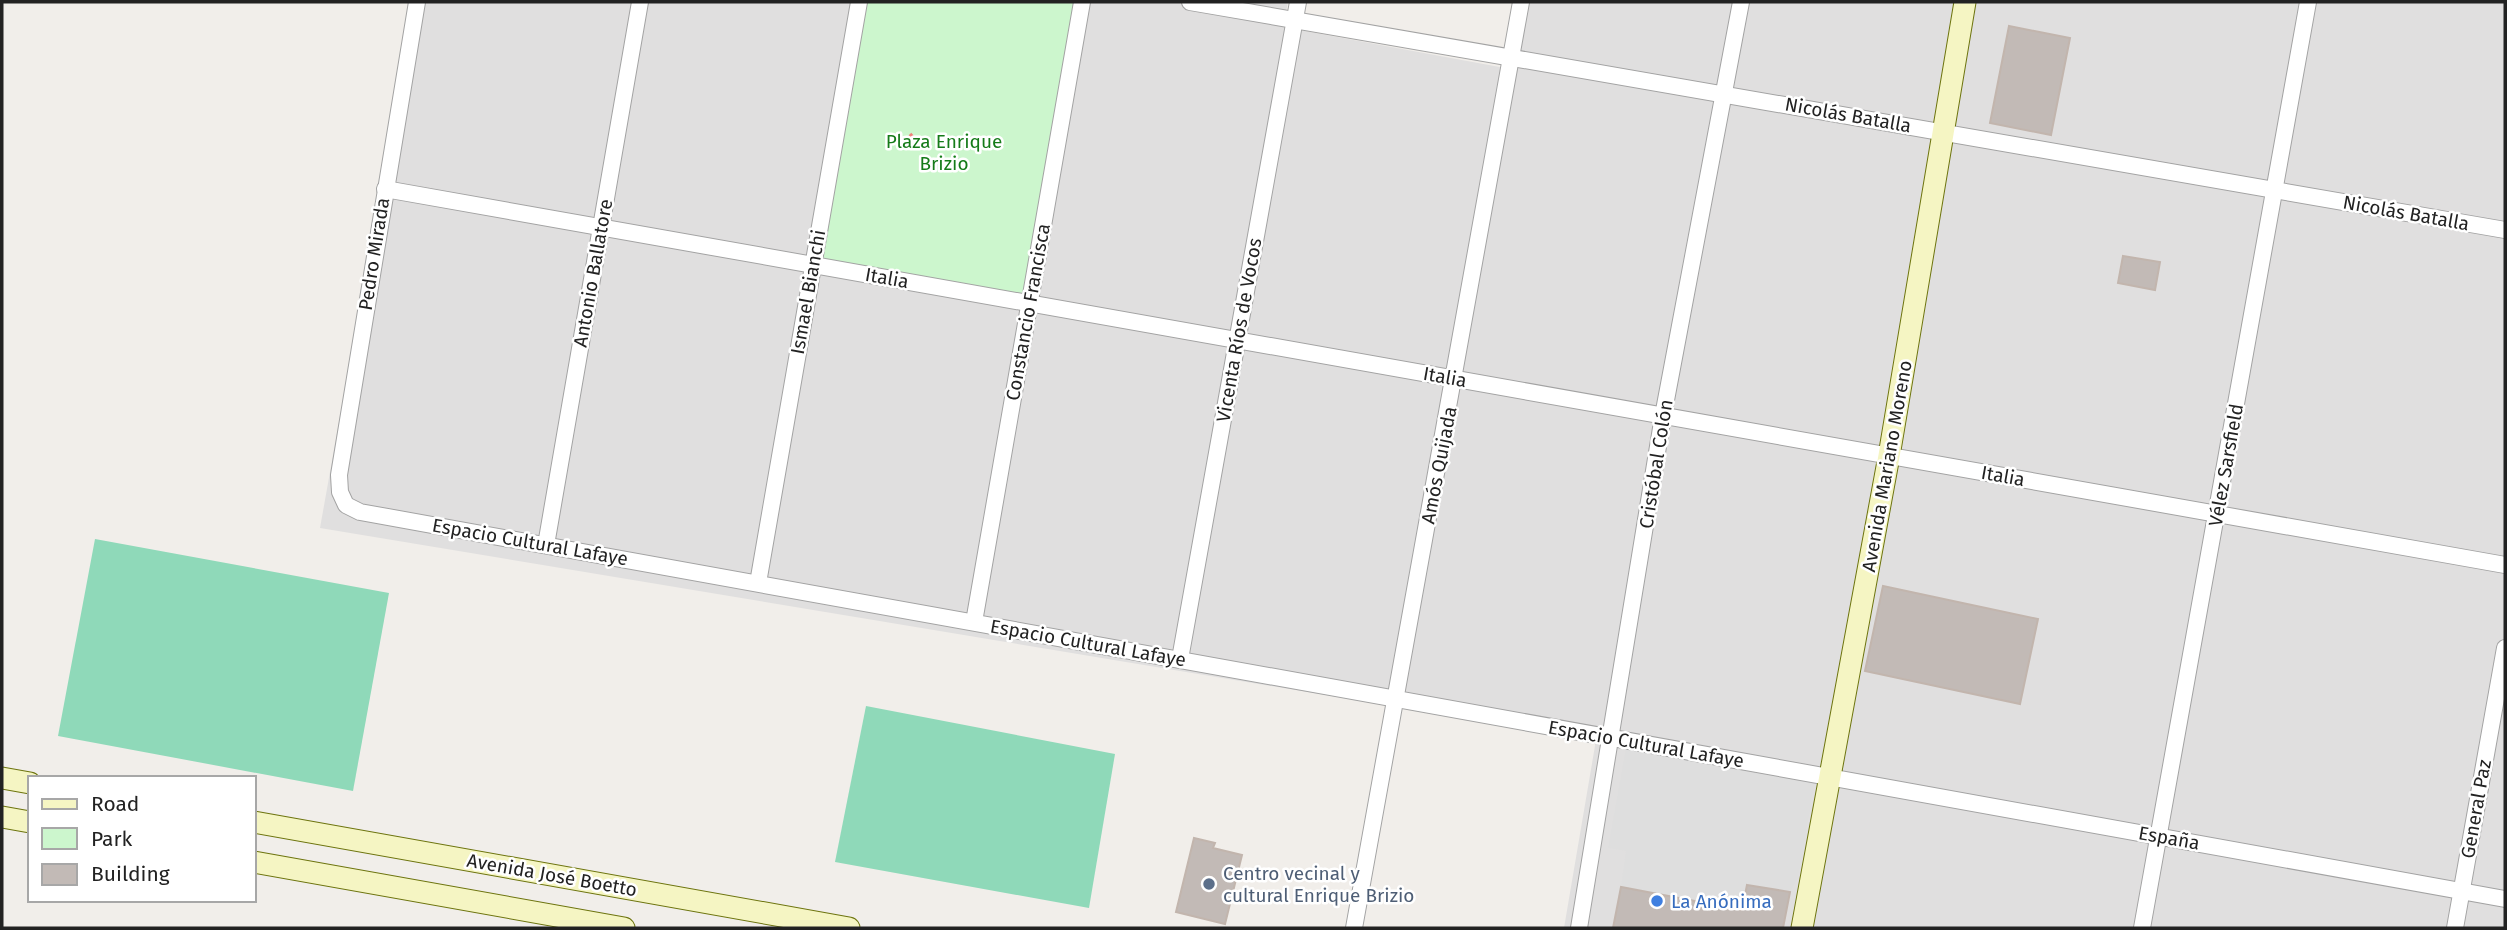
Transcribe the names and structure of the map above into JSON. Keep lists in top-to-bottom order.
{
  "streets": {
    "main road": ["Avenida Mariano Moreno", "Avenida José Boetto"],
    "street": [
      "Nicolás Batalla",
      "Pedro Mirada",
      "Antonio Ballatore",
      "Italia",
      "Ismael Bianchi",
      "Constancio Francisca",
      "Vicenta Ríos de Vocos",
      "Cristóbal Colón",
      "Amós Quijada",
      "Vélez Sarsfield",
      "Espacio Cultural Lafaye",
      "General Paz",
      "España"
    ]
  },
  "crossings": [
    ["Nicolás Batalla", "Vicenta Ríos de Vocos"],
    ["Nicolás Batalla", "Cristóbal Colón"],
    ["Nicolás Batalla", "Amós Quijada"],
    ["Nicolás Batalla", "Vélez Sarsfield"],
    ["Nicolás Batalla", "Avenida Mariano Moreno"],
    ["Pedro Mirada", "Italia"],
    ["Pedro Mirada", "Espacio Cultural Lafaye"],
    ["Antonio Ballatore", "Italia"],
    ["Antonio Ballatore", "Espacio Cultural Lafaye"],
    ["Italia", "Ismael Bianchi"],
    ["Italia", "Constancio Francisca"],
    ["Italia", "Vicenta Ríos de Vocos"],
    ["Italia", "Cristóbal Colón"],
    ["Italia", "Amós Quijada"],
    ["Italia", "Vélez Sarsfield"],
    ["Italia", "Avenida Mariano Moreno"],
    ["Ismael Bianchi", "Espacio Cultural Lafaye"],
    ["Constancio Francisca", "Espacio Cultural Lafaye"],
    ["Vicenta Ríos de Vocos", "Espacio Cultural Lafaye"],
    ["Cristóbal Colón", "Espacio Cultural Lafaye"],
    ["Amós Quijada", "Espacio Cultural Lafaye"],
    ["Vélez Sarsfield", "España"],
    ["Avenida Mariano Moreno", "Espacio Cultural Lafaye"],
    ["Avenida Mariano Moreno", "España"],
    ["Espacio Cultural Lafaye", "España"],
    ["General Paz", "España"]
  ],
  "parks": ["Plaza Enrique Brizio"],
  "places": ["Centro vecinal y cultural Enrique Brizio", "La Anónima"],
  "legend": ["Road", "Park", "Building"]
}
